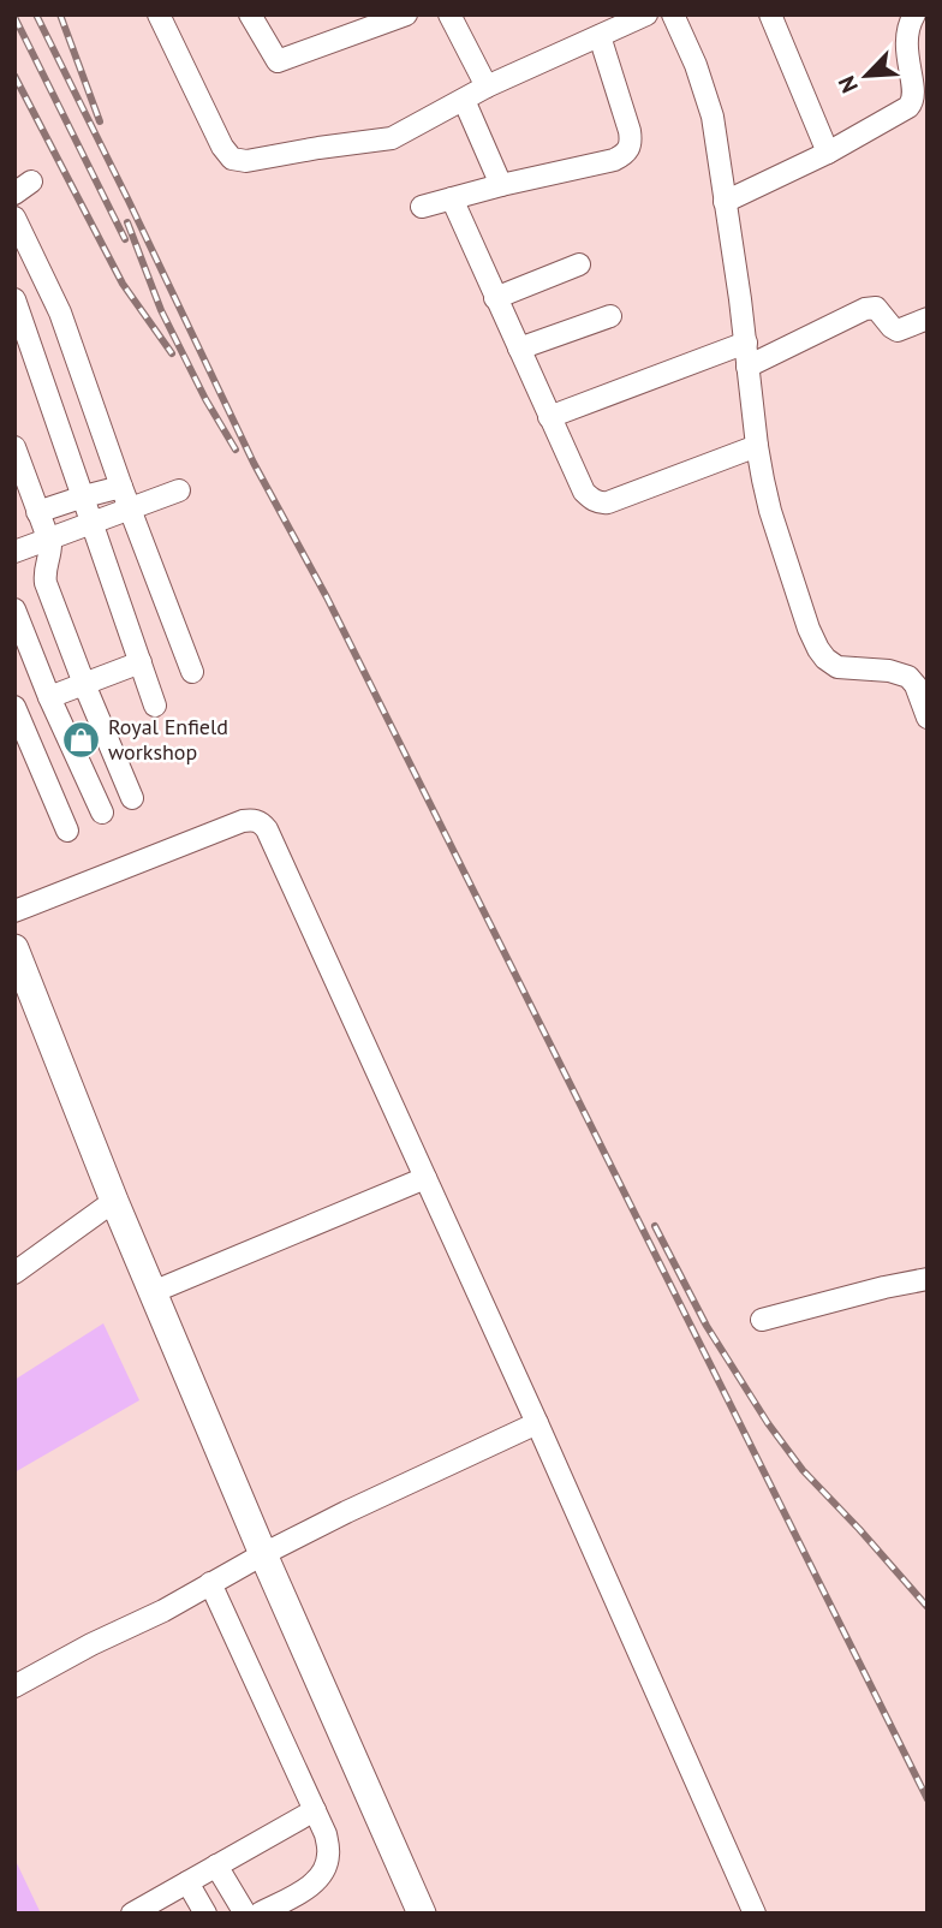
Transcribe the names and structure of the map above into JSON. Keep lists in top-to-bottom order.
{
  "places": {
    "shop": ["Royal Enfield workshop"]
  },
  "north": "bottom left"
}
